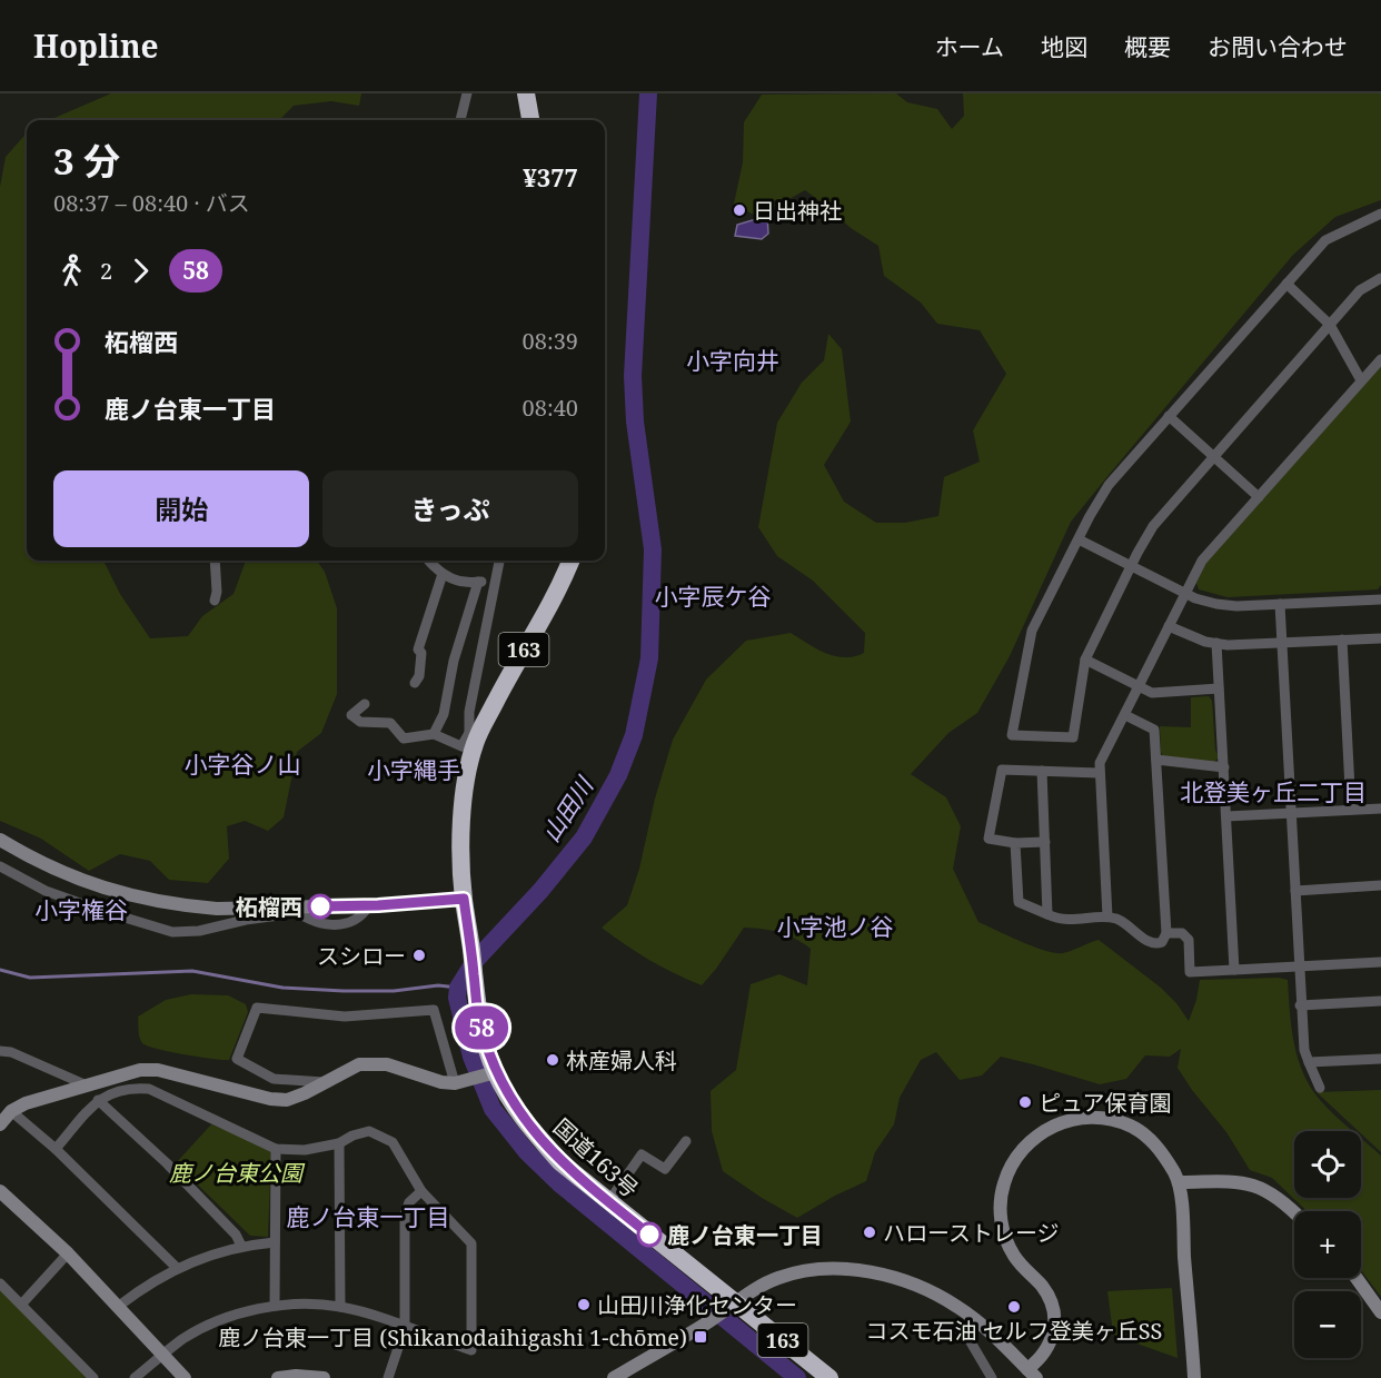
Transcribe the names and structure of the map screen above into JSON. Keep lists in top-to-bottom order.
{
  "streets": {
    "highway": ["163", "国道163号"]
  },
  "districts": [
    "小字向井",
    "小字辰ケ谷",
    "小字谷ノ山",
    "小字縄手",
    "北登美ヶ丘二丁目",
    "小字権谷",
    "小字池ノ谷",
    "鹿ノ台東一丁目"
  ],
  "water": ["山田川"],
  "parks": ["鹿ノ台東公園"],
  "places": {
    "other": [
      "日出神社",
      "柘榴西",
      "スシロー",
      "林産婦人科",
      "ピュア保育園",
      "ハローストレージ",
      "鹿ノ台東一丁目",
      "山田川浄化センター",
      "コスモ石油 セルフ登美ヶ丘SS"
    ],
    "transit": ["鹿ノ台東一丁目 (Shikanodaihigashi 1-chōme)"]
  },
  "lines": ["bus line 58"],
  "page": {
    "header": "Hopline",
    "nav": [
      "ホーム",
      "地図",
      "概要",
      "お問い合わせ"
    ],
    "on_map": "58",
    "heading": ["3 分", "08:37 – 08:40 · バス", "¥377"],
    "legs": ["2", "58"],
    "list": [
      {
        "name": "柘榴西",
        "value": "08:39"
      },
      {
        "name": "鹿ノ台東一丁目",
        "value": "08:40"
      }
    ],
    "buttons": ["開始", "きっぷ"],
    "map_buttons": ["+", "−"]
  }
}
